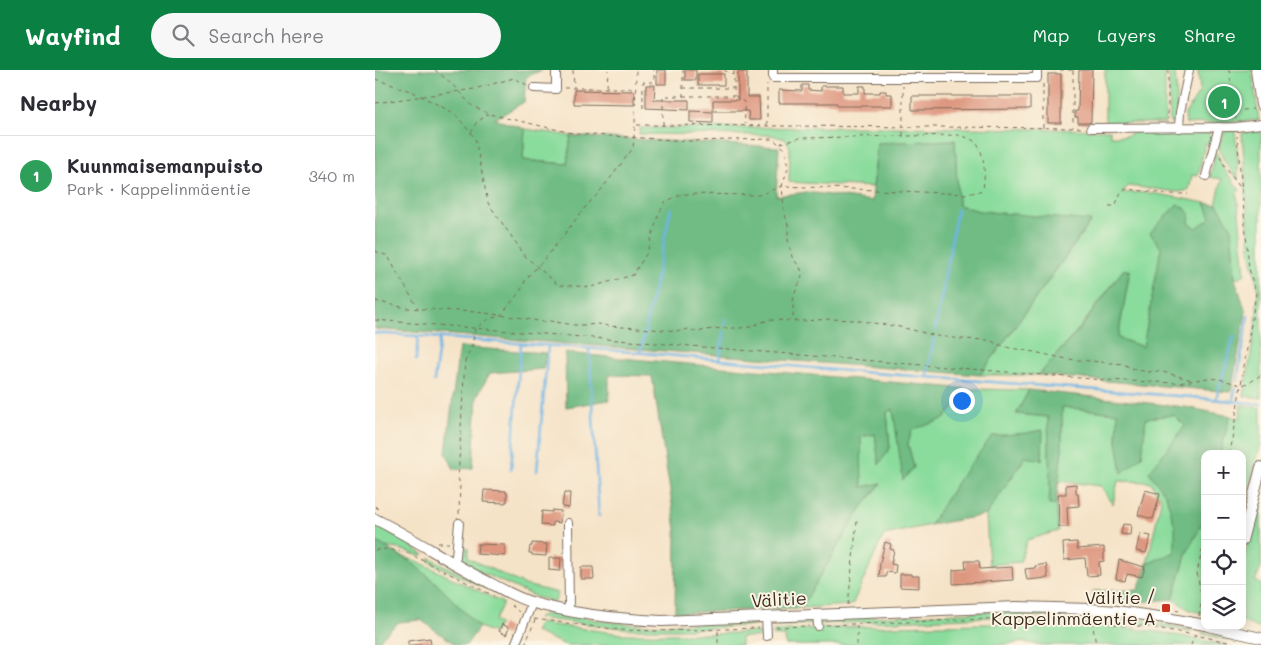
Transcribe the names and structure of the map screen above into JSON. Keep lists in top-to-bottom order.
{
  "streets": {
    "main road": ["Välitie"]
  },
  "places": {
    "transit": ["Välitie / Kappelinmäentie A"]
  },
  "page": {
    "header": "Wayfind",
    "search": "Search here",
    "nav": ["Map", "Layers", "Share"],
    "heading": "Nearby",
    "pins": "1",
    "list": [
      {
        "mark": "1",
        "name": "Kuunmaisemanpuisto",
        "note": "Park · Kappelinmäentie",
        "value": "340 m"
      }
    ],
    "map_buttons": ["+", "−"]
  }
}
